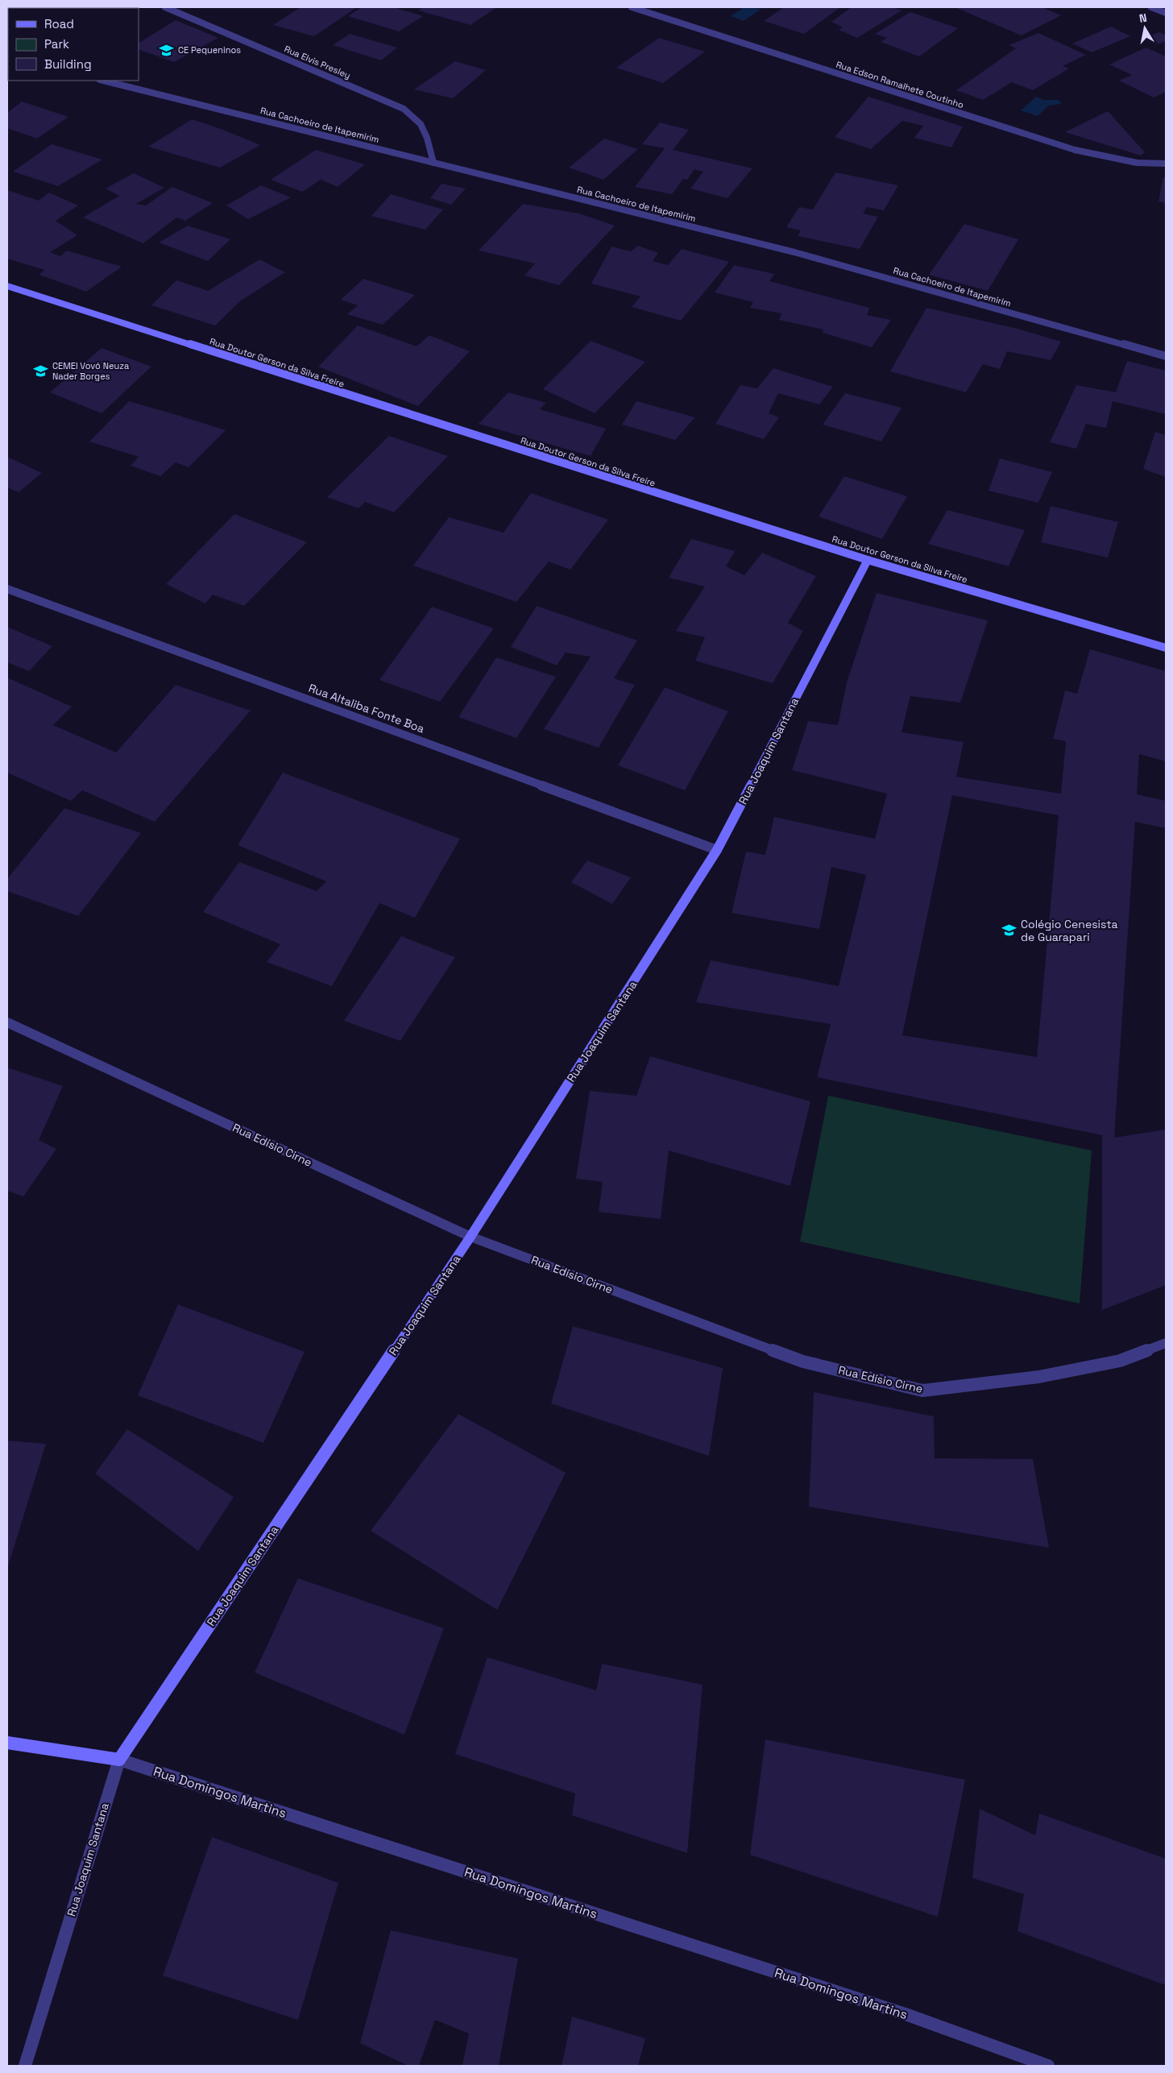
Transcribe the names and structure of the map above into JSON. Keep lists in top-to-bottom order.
{
  "streets": {
    "street": [
      "Rua Elvis Presley",
      "Rua Edson Ramalhete Coutinho",
      "Rua Cachoeiro de Itapemirim",
      "Rua Doutor Gerson da Silva Freire",
      "Rua Altaliba Fonte Boa",
      "Rua Joaquim Santana",
      "Rua Edísio Cirne",
      "Rua Domingos Martins"
    ]
  },
  "crossings": [
    ["Rua Elvis Presley", "Rua Cachoeiro de Itapemirim"],
    ["Rua Doutor Gerson da Silva Freire", "Rua Joaquim Santana"],
    ["Rua Altaliba Fonte Boa", "Rua Joaquim Santana"],
    ["Rua Joaquim Santana", "Rua Edísio Cirne"],
    ["Rua Joaquim Santana", "Rua Domingos Martins"]
  ],
  "places": {
    "school or university": ["CE Pequeninos", "CEMEI Vovó Neuza Nader Borges", "Colégio Cenesista de Guarapari"]
  },
  "legend": ["Road", "Park", "Building"],
  "north": "top"
}
